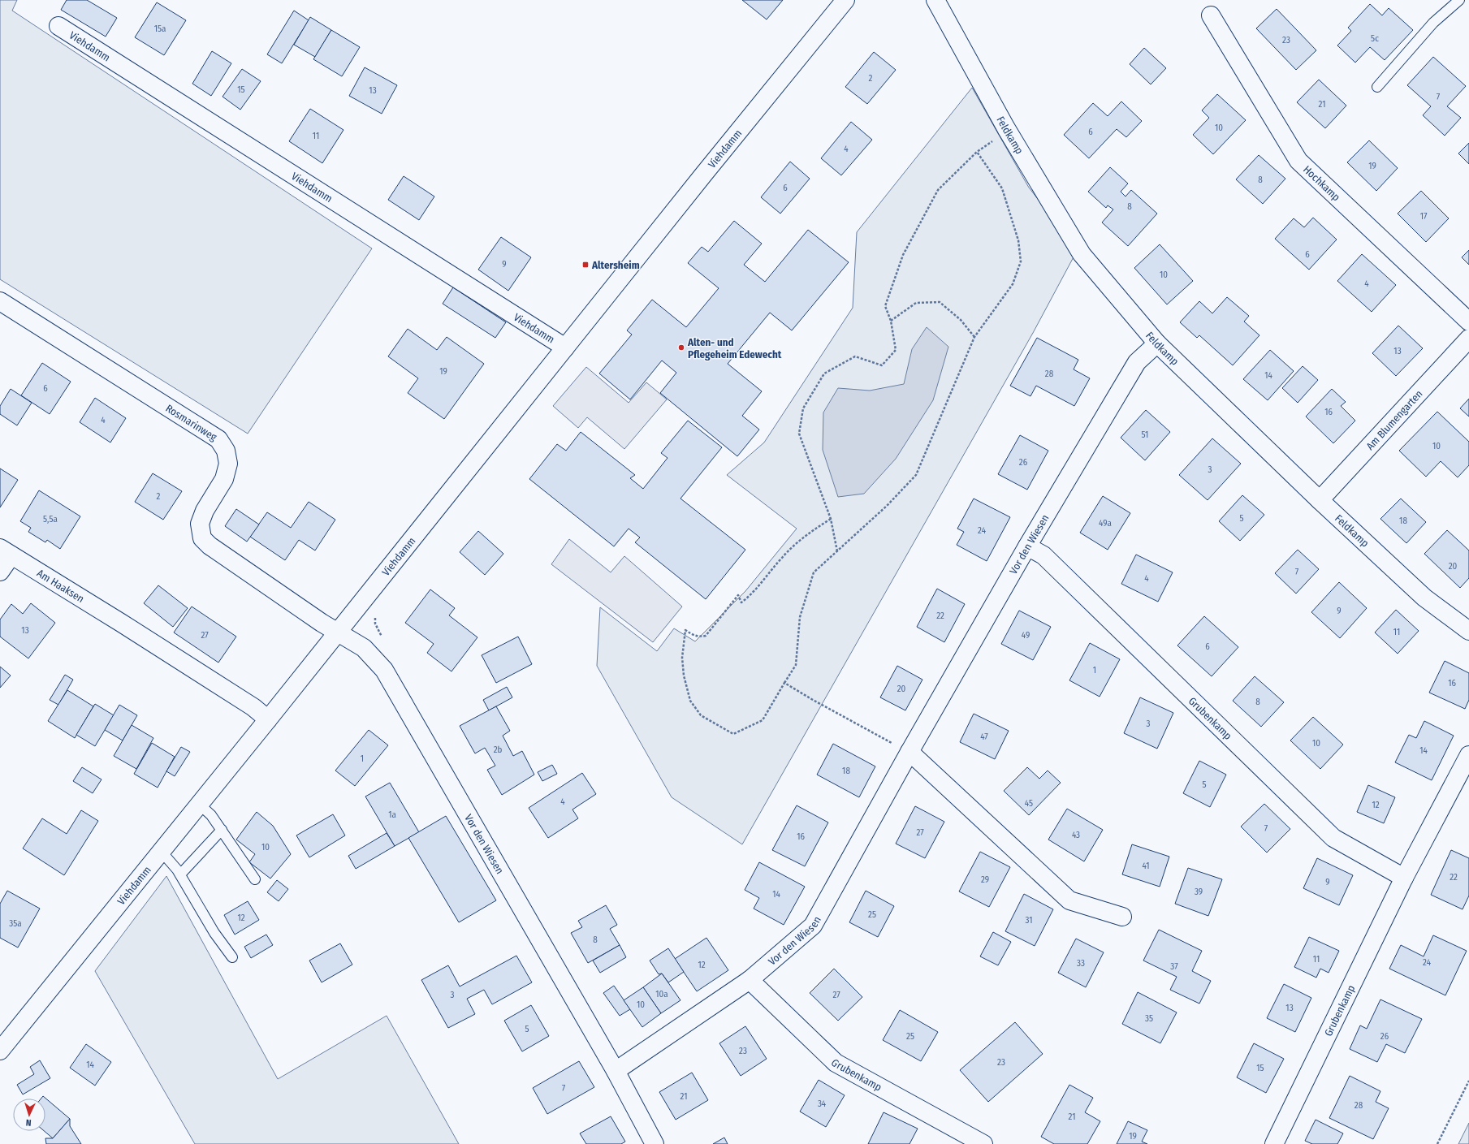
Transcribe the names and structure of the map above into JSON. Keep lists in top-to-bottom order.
{
  "streets": {
    "street": [
      "Viehdamm",
      "Feldkamp",
      "Hochkamp",
      "Am Blumengarten",
      "Rosmarinweg",
      "Vor den Wiesen",
      "Am Haaksen",
      "Grubenkamp"
    ]
  },
  "crossings": [
    ["Viehdamm", "Rosmarinweg"],
    ["Viehdamm", "Vor den Wiesen"],
    ["Viehdamm", "Am Haaksen"],
    ["Feldkamp", "Am Blumengarten"],
    ["Feldkamp", "Vor den Wiesen"],
    ["Rosmarinweg", "Vor den Wiesen"],
    ["Vor den Wiesen", "Grubenkamp"]
  ],
  "places": {
    "transit": ["Altersheim"],
    "other": ["Alten- und Pflegeheim Edewecht"]
  },
  "house_numbers": [
    "15a",
    "5c",
    "23",
    "2",
    "15",
    "13",
    "7",
    "21",
    "10",
    "6",
    "11",
    "4",
    "19",
    "8",
    "6",
    "8",
    "17",
    "6",
    "9",
    "10",
    "4",
    "13",
    "19",
    "28",
    "14",
    "6",
    "16",
    "4",
    "51",
    "10",
    "26",
    "3",
    "2",
    "5",
    "5,5a",
    "18",
    "49a",
    "24",
    "20",
    "7",
    "4",
    "9",
    "22",
    "13",
    "11",
    "27",
    "49",
    "6",
    "1",
    "16",
    "20",
    "8",
    "3",
    "47",
    "10",
    "2b",
    "14",
    "1",
    "18",
    "5",
    "4",
    "45",
    "12",
    "1a",
    "7",
    "27",
    "43",
    "16",
    "10",
    "41",
    "22",
    "29",
    "9",
    "39",
    "14",
    "25",
    "12",
    "31",
    "35a",
    "8",
    "11",
    "24",
    "33",
    "12",
    "37",
    "10a",
    "3",
    "27",
    "10",
    "13",
    "35",
    "5",
    "25",
    "26",
    "23",
    "23",
    "14",
    "15",
    "7",
    "21",
    "34",
    "28",
    "21",
    "19"
  ],
  "north": "bottom"
}
